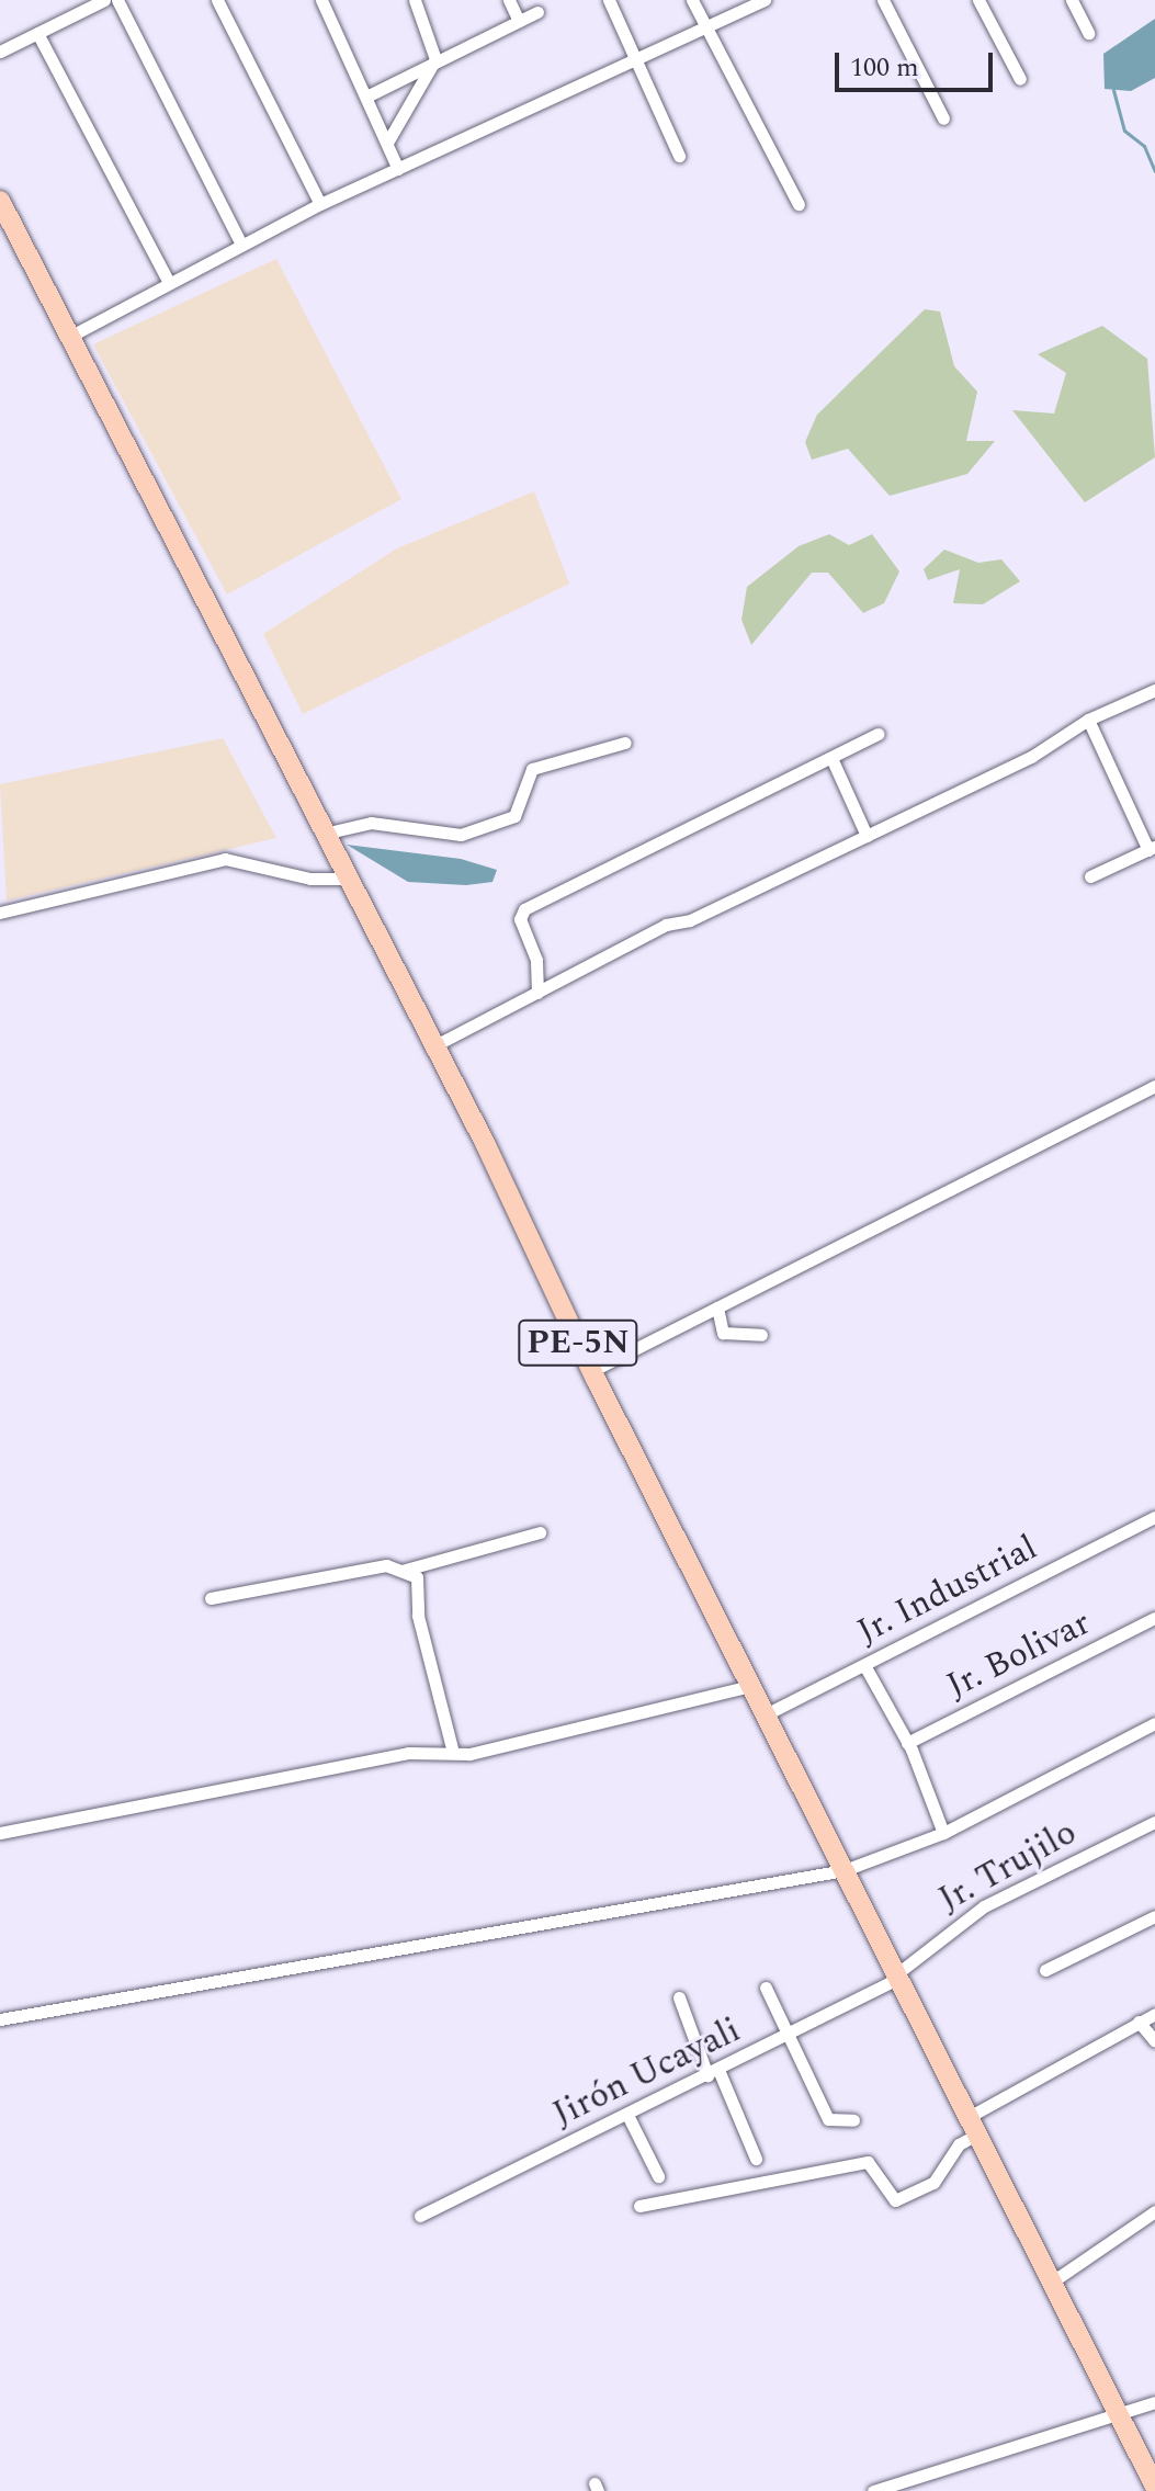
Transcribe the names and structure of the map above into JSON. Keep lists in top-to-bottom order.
{
  "streets": {
    "highway": ["PE-5N"],
    "street": [
      "Jr. Industrial",
      "Jr. Bolivar",
      "Jr. Trujilo",
      "Jirón Ucayali"
    ]
  },
  "crossings": [
    ["PE-5N", "Jr. Industrial"],
    ["PE-5N", "Jr. Trujilo"],
    ["PE-5N", "Jirón Ucayali"],
    ["Jr. Trujilo", "Jirón Ucayali"]
  ],
  "scale_bar": "100 m"
}
